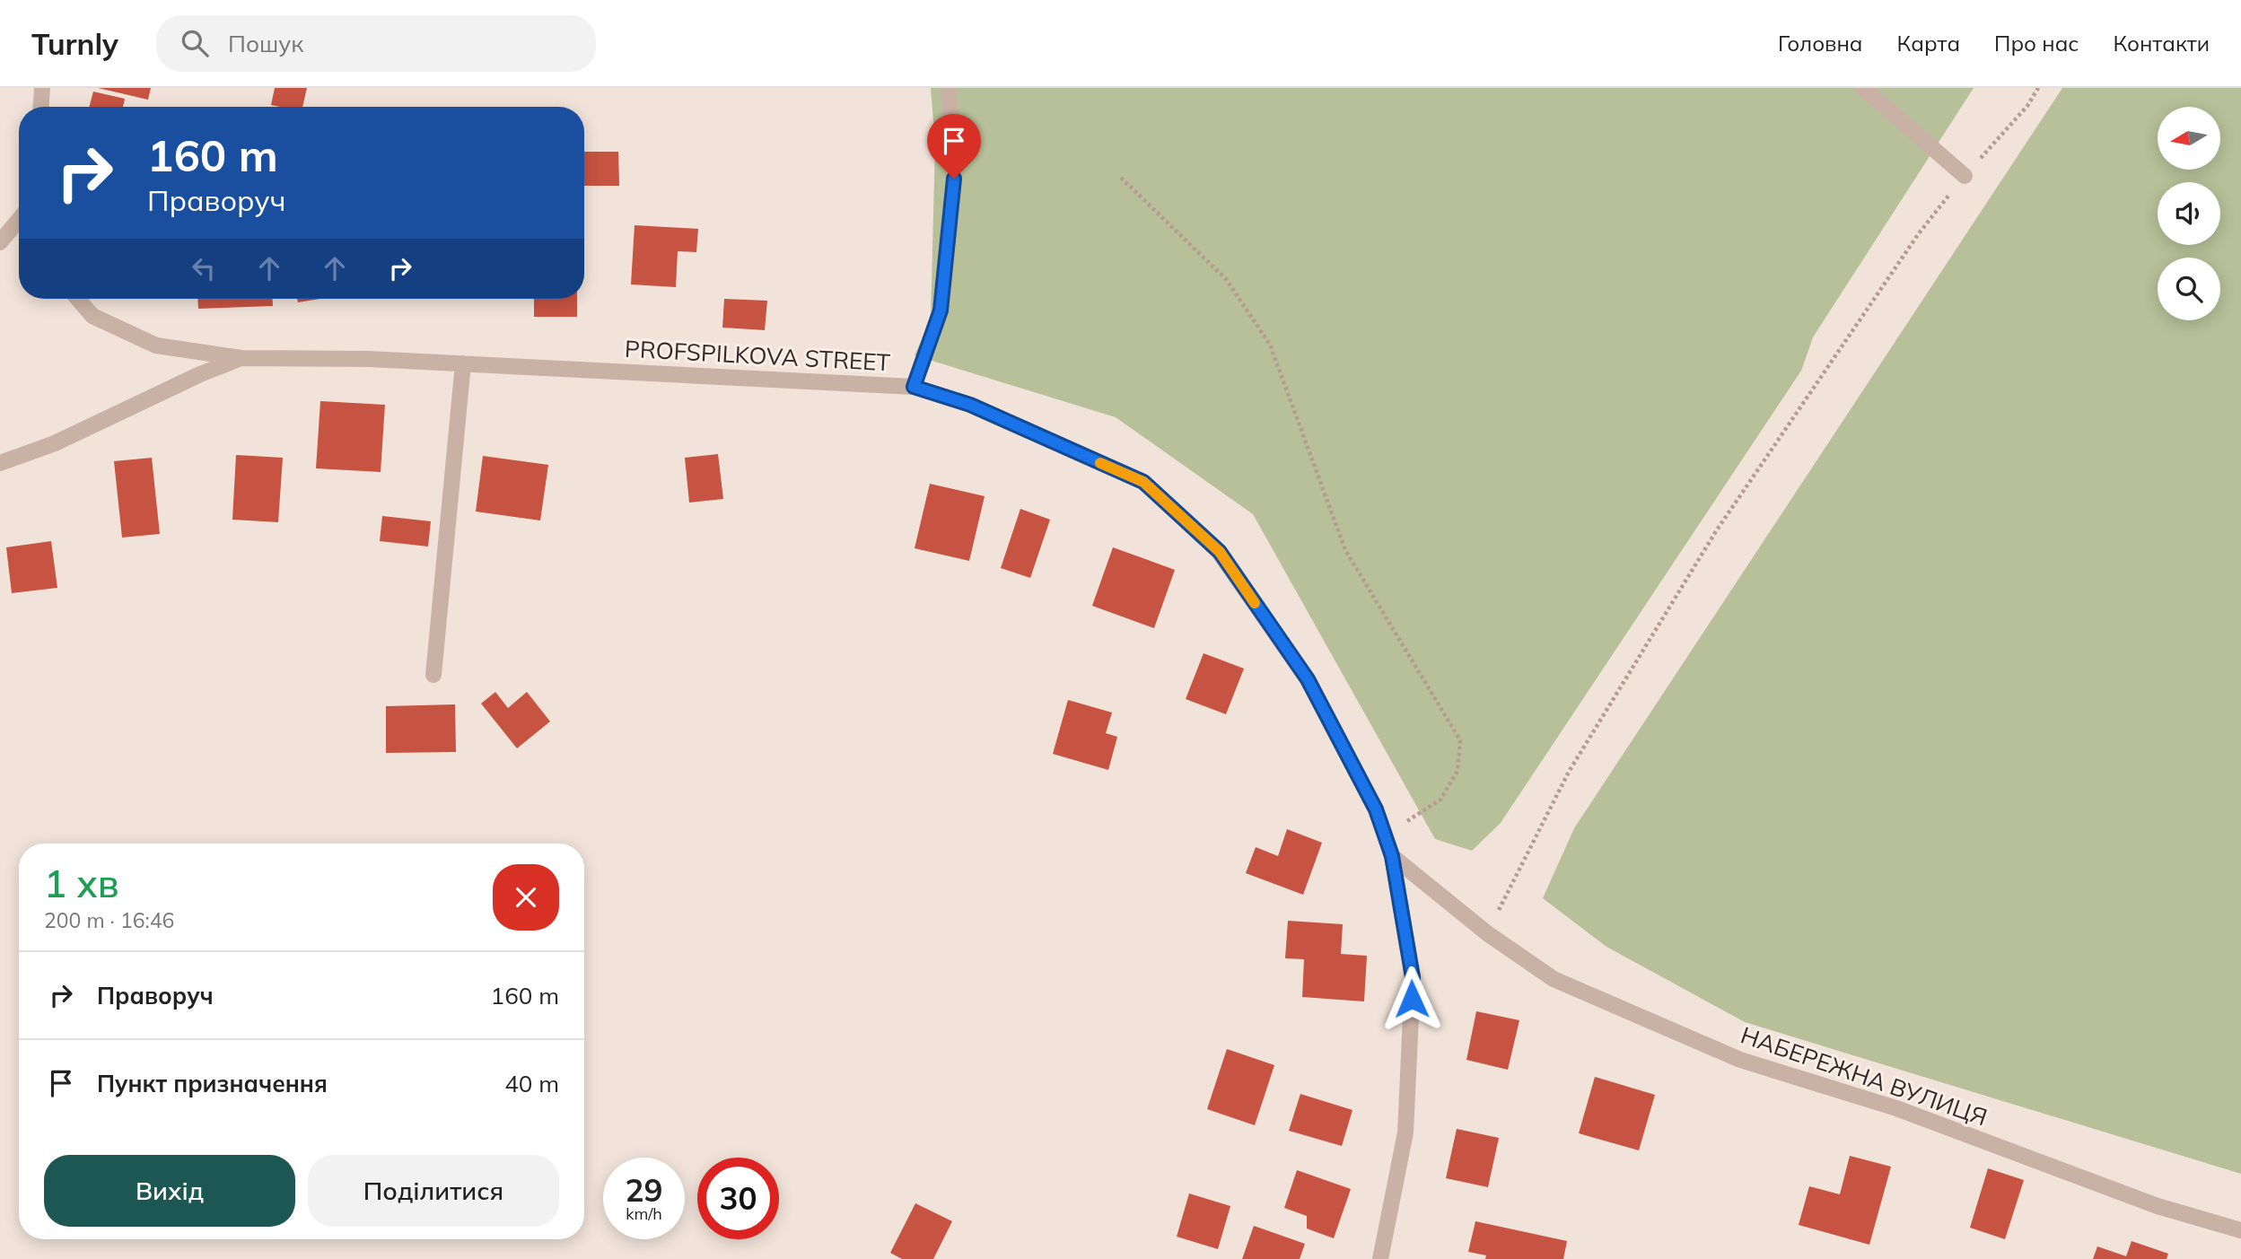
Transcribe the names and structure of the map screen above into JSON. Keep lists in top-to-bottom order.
{
  "streets": {
    "street": ["PROFSPILKOVA STREET", "НАБЕРЕЖНА ВУЛИЦЯ"]
  },
  "crossings": [
    ["PROFSPILKOVA STREET", "НАБЕРЕЖНА ВУЛИЦЯ"]
  ],
  "north": "left",
  "page": {
    "header": "Turnly",
    "search": "Пошук",
    "nav": [
      "Головна",
      "Карта",
      "Про нас",
      "Контакти"
    ],
    "turn": ["160 m", "Праворуч"],
    "heading": ["1 хв", "200 m · 16:46"],
    "list": [
      {
        "name": "Праворуч",
        "value": "160 m"
      },
      {
        "name": "Пункт призначення",
        "value": "40 m"
      }
    ],
    "buttons": ["Вихід", "Поділитися"],
    "speed": "29 km/h",
    "limit": "30"
  }
}
